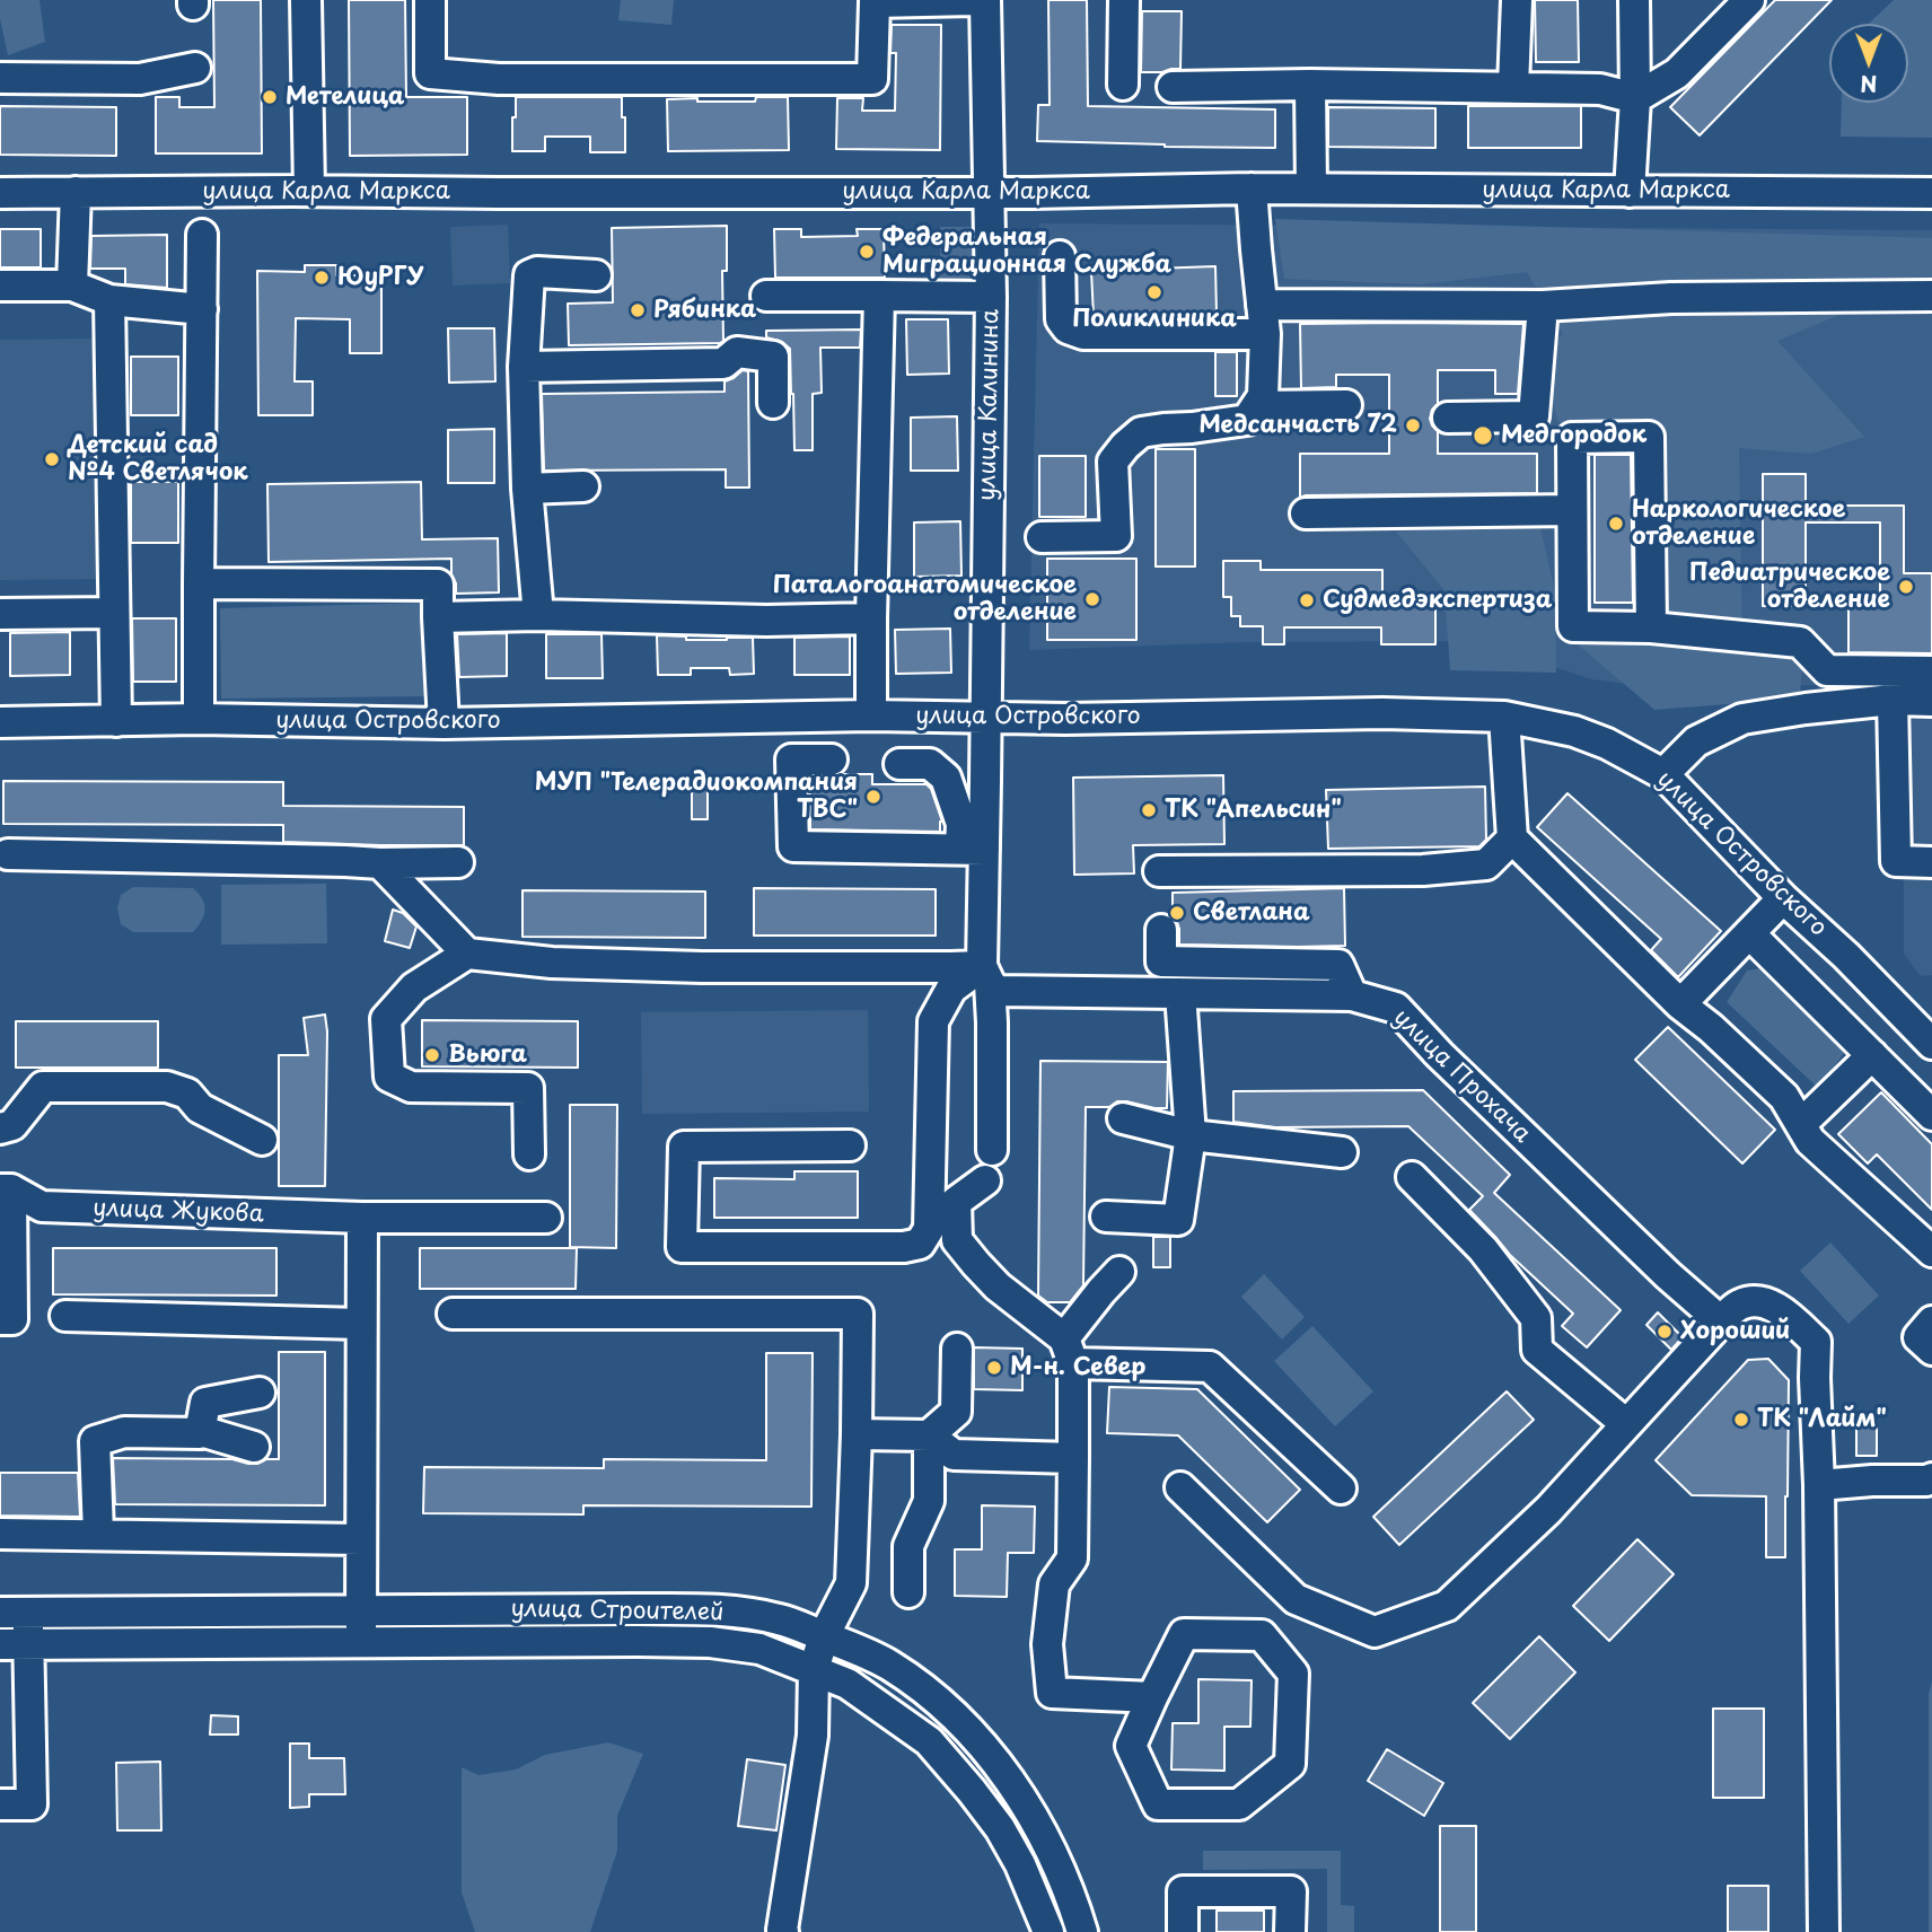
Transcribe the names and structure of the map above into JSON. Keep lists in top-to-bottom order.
{
  "streets": {
    "street": [
      "улица Карла Маркса",
      "улица Калинина",
      "улица Островского",
      "улица Прохача",
      "улица Жукова",
      "улица Строителей"
    ]
  },
  "crossings": [
    ["улица Карла Маркса", "улица Калинина"],
    ["улица Калинина", "улица Островского"]
  ],
  "places": [
    "Метелица",
    "Федеральная Миграционная Служба",
    "ЮуРГУ",
    "Поликлиника",
    "Рябинка",
    "Медсанчасть 72",
    "Медгородок",
    "Детский сад №4 Светлячок",
    "Наркологическое отделение",
    "Педиатрическое отделение",
    "Паталогоанатомическое отделение",
    "Судмедэкспертиза",
    "МУП \"Телерадиокомпания ТВС\"",
    "ТК \"Апельсин\"",
    "Светлана",
    "Вьюга",
    "Хороший",
    "М-н. Север",
    "ТК \"Лайм\""
  ],
  "north": "bottom"
}
